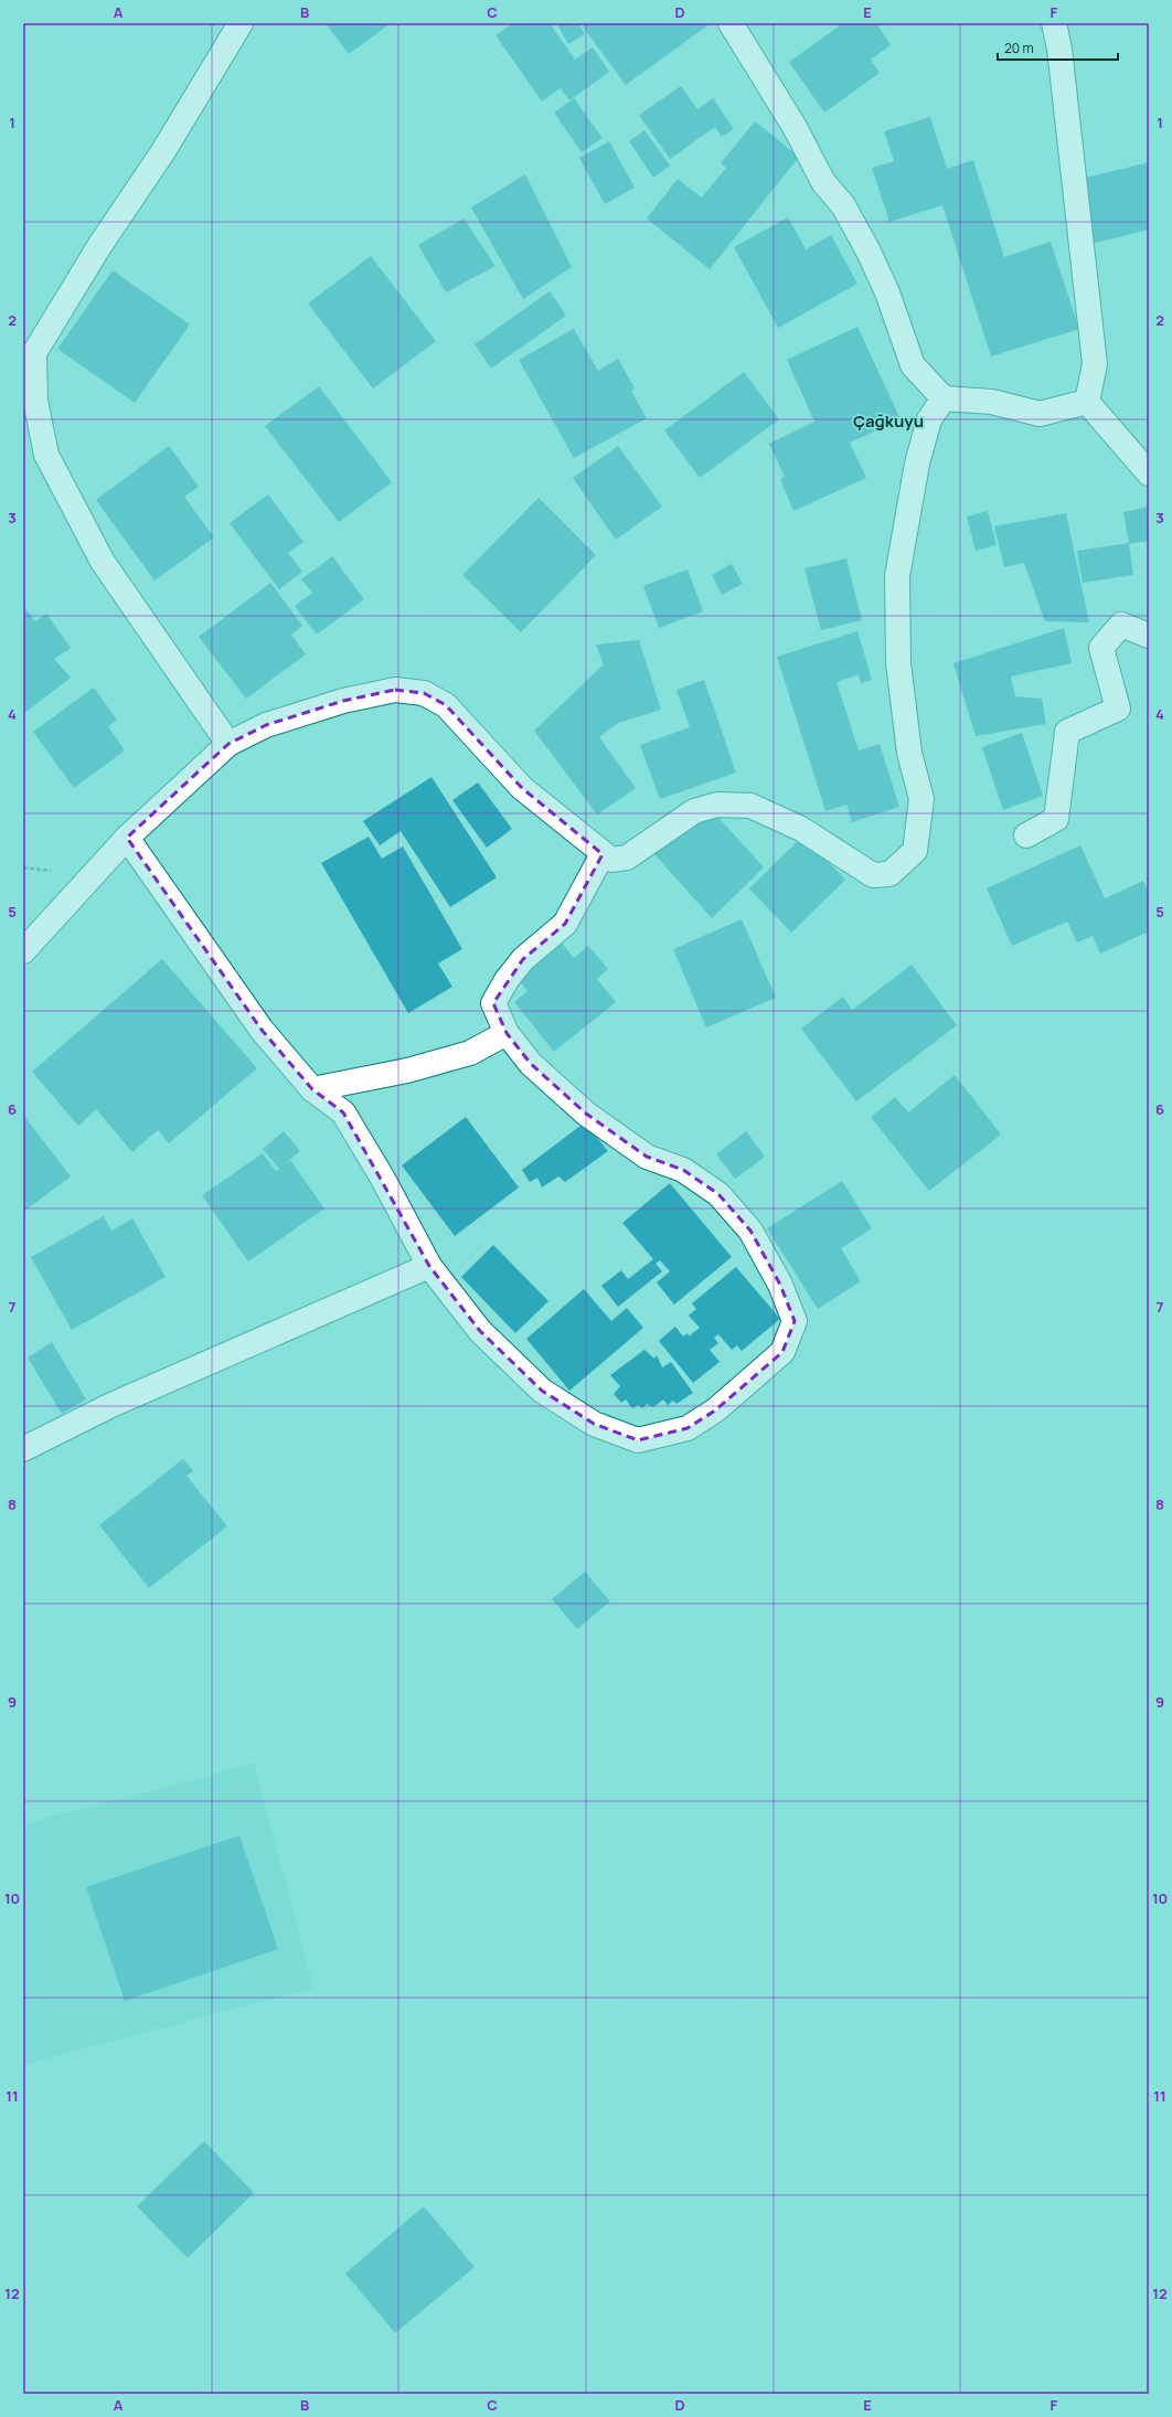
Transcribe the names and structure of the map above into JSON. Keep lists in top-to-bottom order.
{
  "districts": ["Çağkuyu"],
  "scale_bar": "20 m",
  "grid": {
    "columns": [
      "A",
      "B",
      "C",
      "D",
      "E",
      "F"
    ],
    "rows": [
      "1",
      "2",
      "3",
      "4",
      "5",
      "6",
      "7",
      "8",
      "9",
      "10",
      "11",
      "12"
    ]
  }
}
